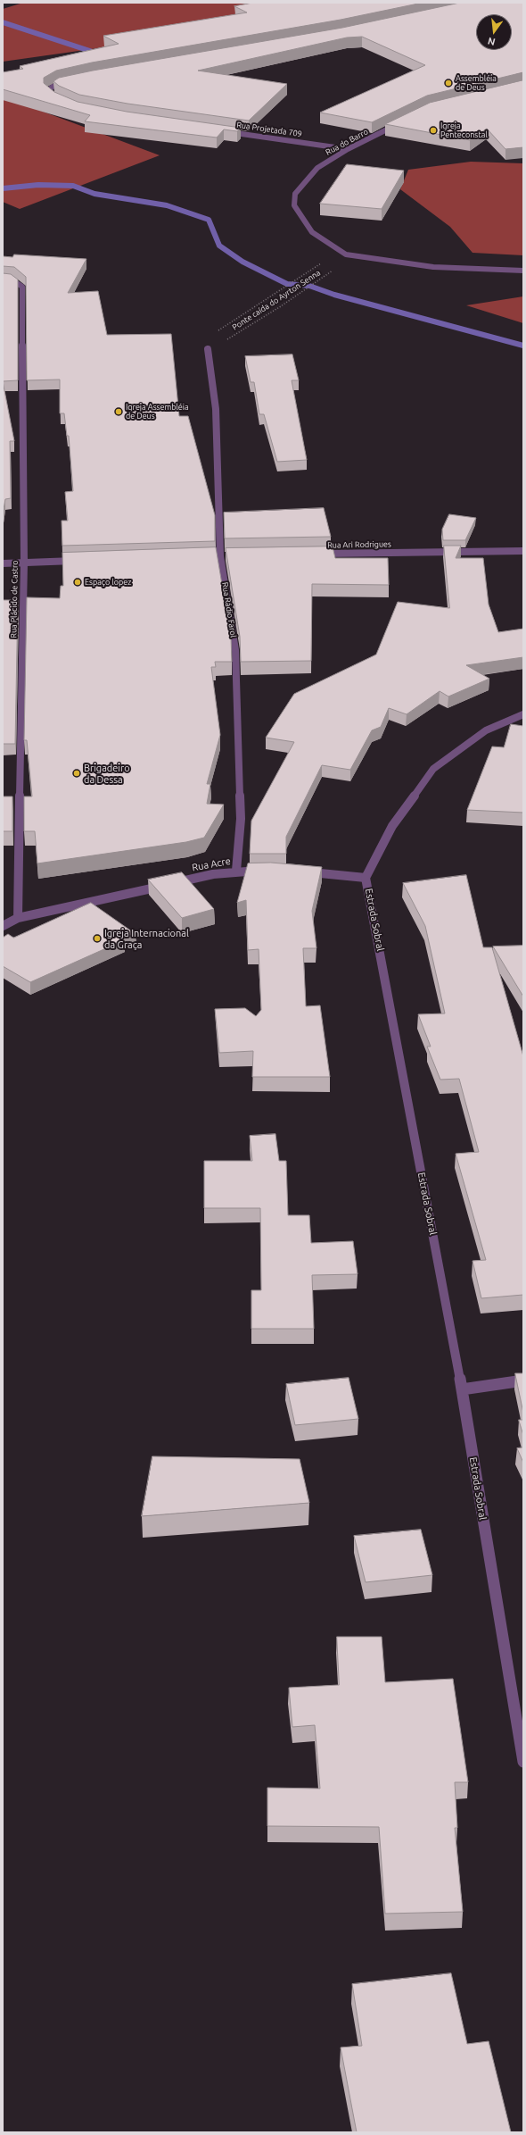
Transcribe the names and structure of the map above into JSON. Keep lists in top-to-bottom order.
{
  "streets": {
    "street": [
      "Rua Projetada 709",
      "Rua do Barro",
      "Rua Ari Rodrigues",
      "Rua Plácido de Castro",
      "Rua Rádio Farol",
      "Rua Acre",
      "Estrada Sobral"
    ],
    "path": ["Ponte caída do Ayrton Senna"]
  },
  "crossings": [
    ["Rua Projetada 709", "Rua do Barro"],
    ["Rua do Barro", "Ponte caída do Ayrton Senna"],
    ["Ponte caída do Ayrton Senna", "Rua Rádio Farol"],
    ["Rua Plácido de Castro", "Rua Acre"],
    ["Rua Rádio Farol", "Rua Acre"]
  ],
  "places": [
    "Assembléia de Deus",
    "Igreja Penteconstal",
    "Igreja Assembléia de Deus",
    "Espaço lopez",
    "Brigadeiro da Dessa",
    "Igreja Internacional da Graça"
  ],
  "north": "bottom"
}
